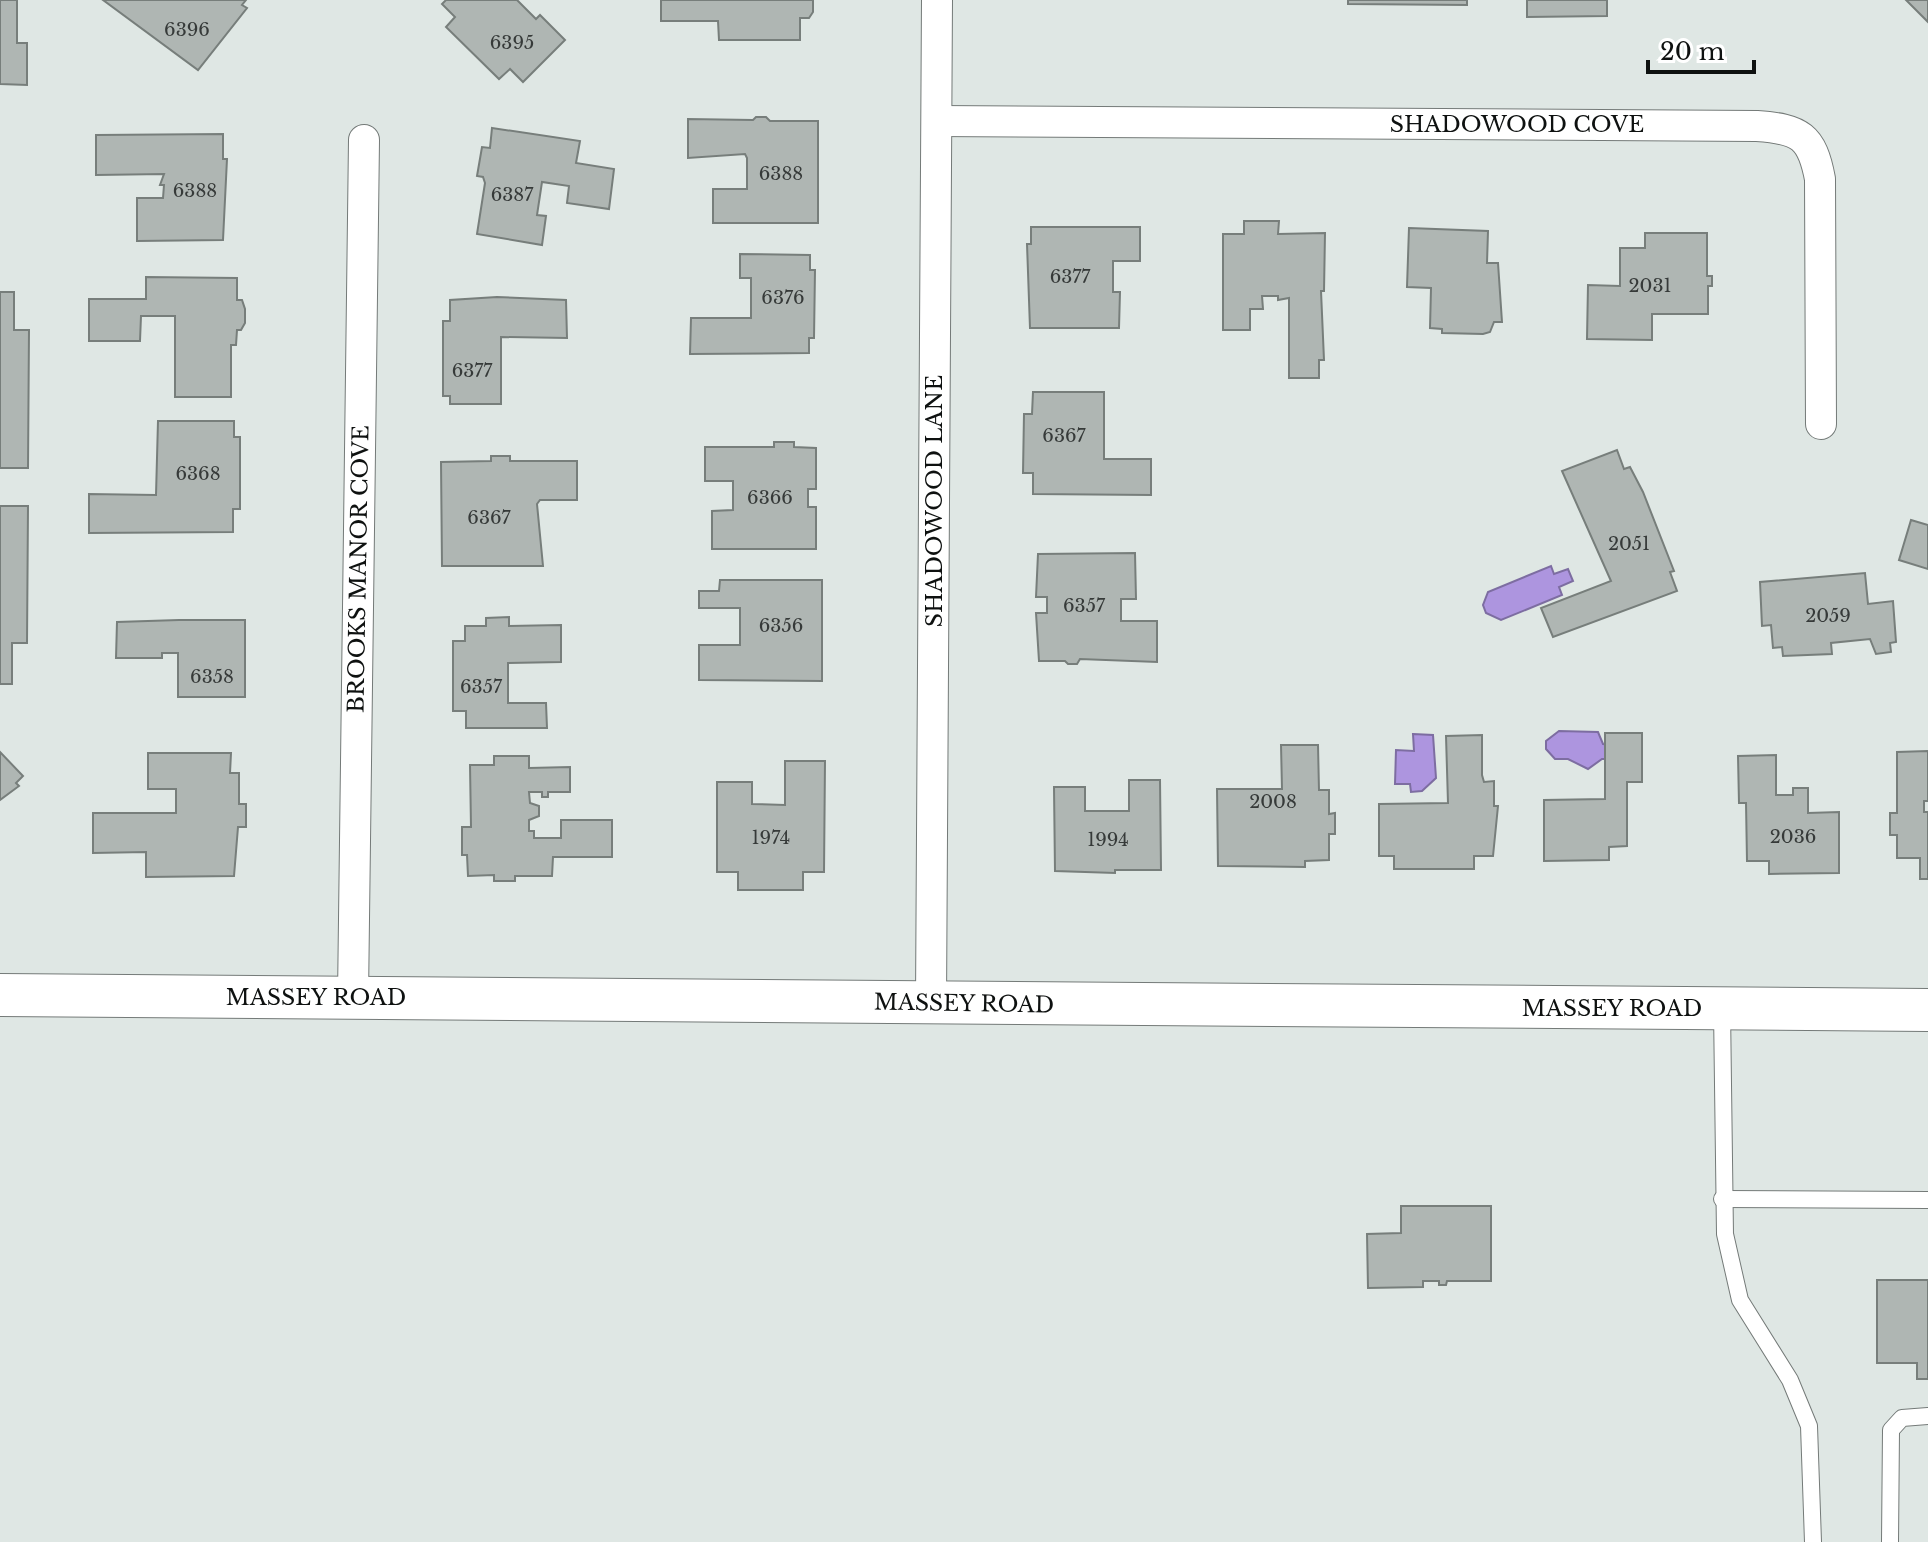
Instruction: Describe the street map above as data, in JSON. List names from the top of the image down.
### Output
{
  "streets": {
    "street": [
      "SHADOWOOD COVE",
      "SHADOWOOD LANE",
      "BROOKS MANOR COVE",
      "MASSEY ROAD"
    ]
  },
  "crossings": [
    ["SHADOWOOD COVE", "SHADOWOOD LANE"],
    ["SHADOWOOD LANE", "MASSEY ROAD"],
    ["BROOKS MANOR COVE", "MASSEY ROAD"]
  ],
  "house_numbers": [
    "6396",
    "6395",
    "6388",
    "6388",
    "6387",
    "6377",
    "2031",
    "6376",
    "6377",
    "6367",
    "6368",
    "6366",
    "6367",
    "2051",
    "6357",
    "2059",
    "6356",
    "6358",
    "6357",
    "2008",
    "2036",
    "1974",
    "1994"
  ],
  "scale_bar": "20 m"
}
